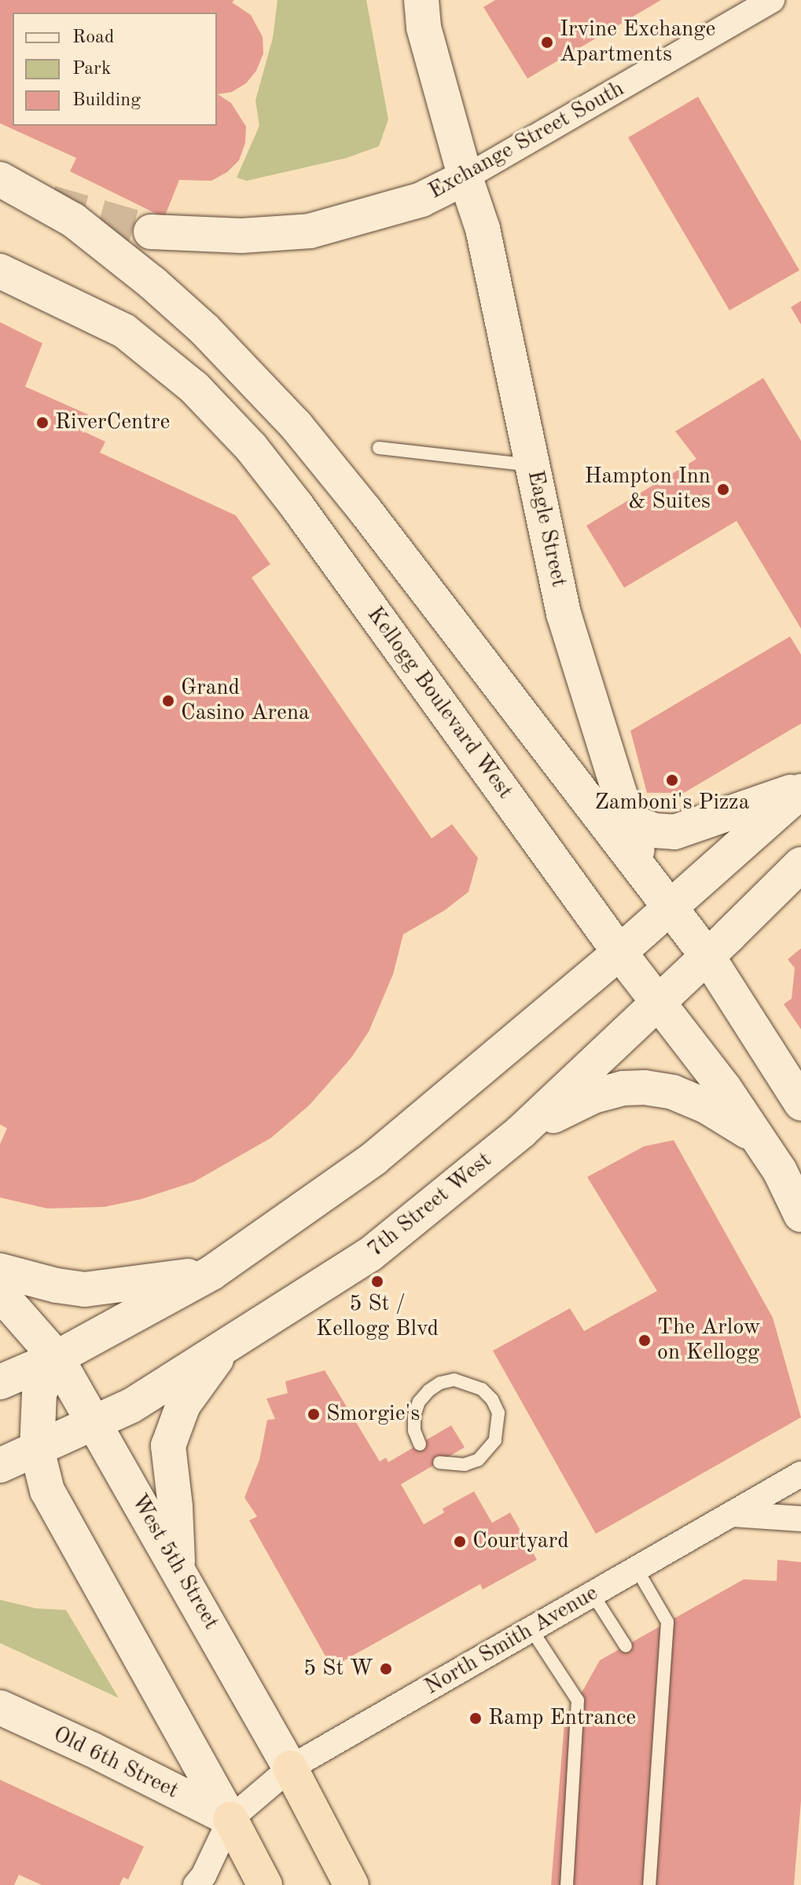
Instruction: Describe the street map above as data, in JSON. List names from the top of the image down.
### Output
{
  "streets": {
    "main road": [
      "Exchange Street South",
      "Eagle Street",
      "Kellogg Boulevard West",
      "7th Street West",
      "West 5th Street",
      "Old 6th Street"
    ],
    "street": ["North Smith Avenue"]
  },
  "crossings": [
    ["Exchange Street South", "Eagle Street"],
    ["Kellogg Boulevard West", "7th Street West"],
    ["7th Street West", "West 5th Street"],
    ["West 5th Street", "North Smith Avenue"],
    ["North Smith Avenue", "Old 6th Street"]
  ],
  "places": [
    "Irvine Exchange Apartments",
    "RiverCentre",
    "Hampton Inn & Suites",
    "Grand Casino Arena",
    "Zamboni's Pizza",
    "5 St / Kellogg Blvd",
    "The Arlow on Kellogg",
    "Smorgie's",
    "Courtyard",
    "5 St W",
    "Ramp Entrance"
  ],
  "legend": ["Road", "Park", "Building"]
}
